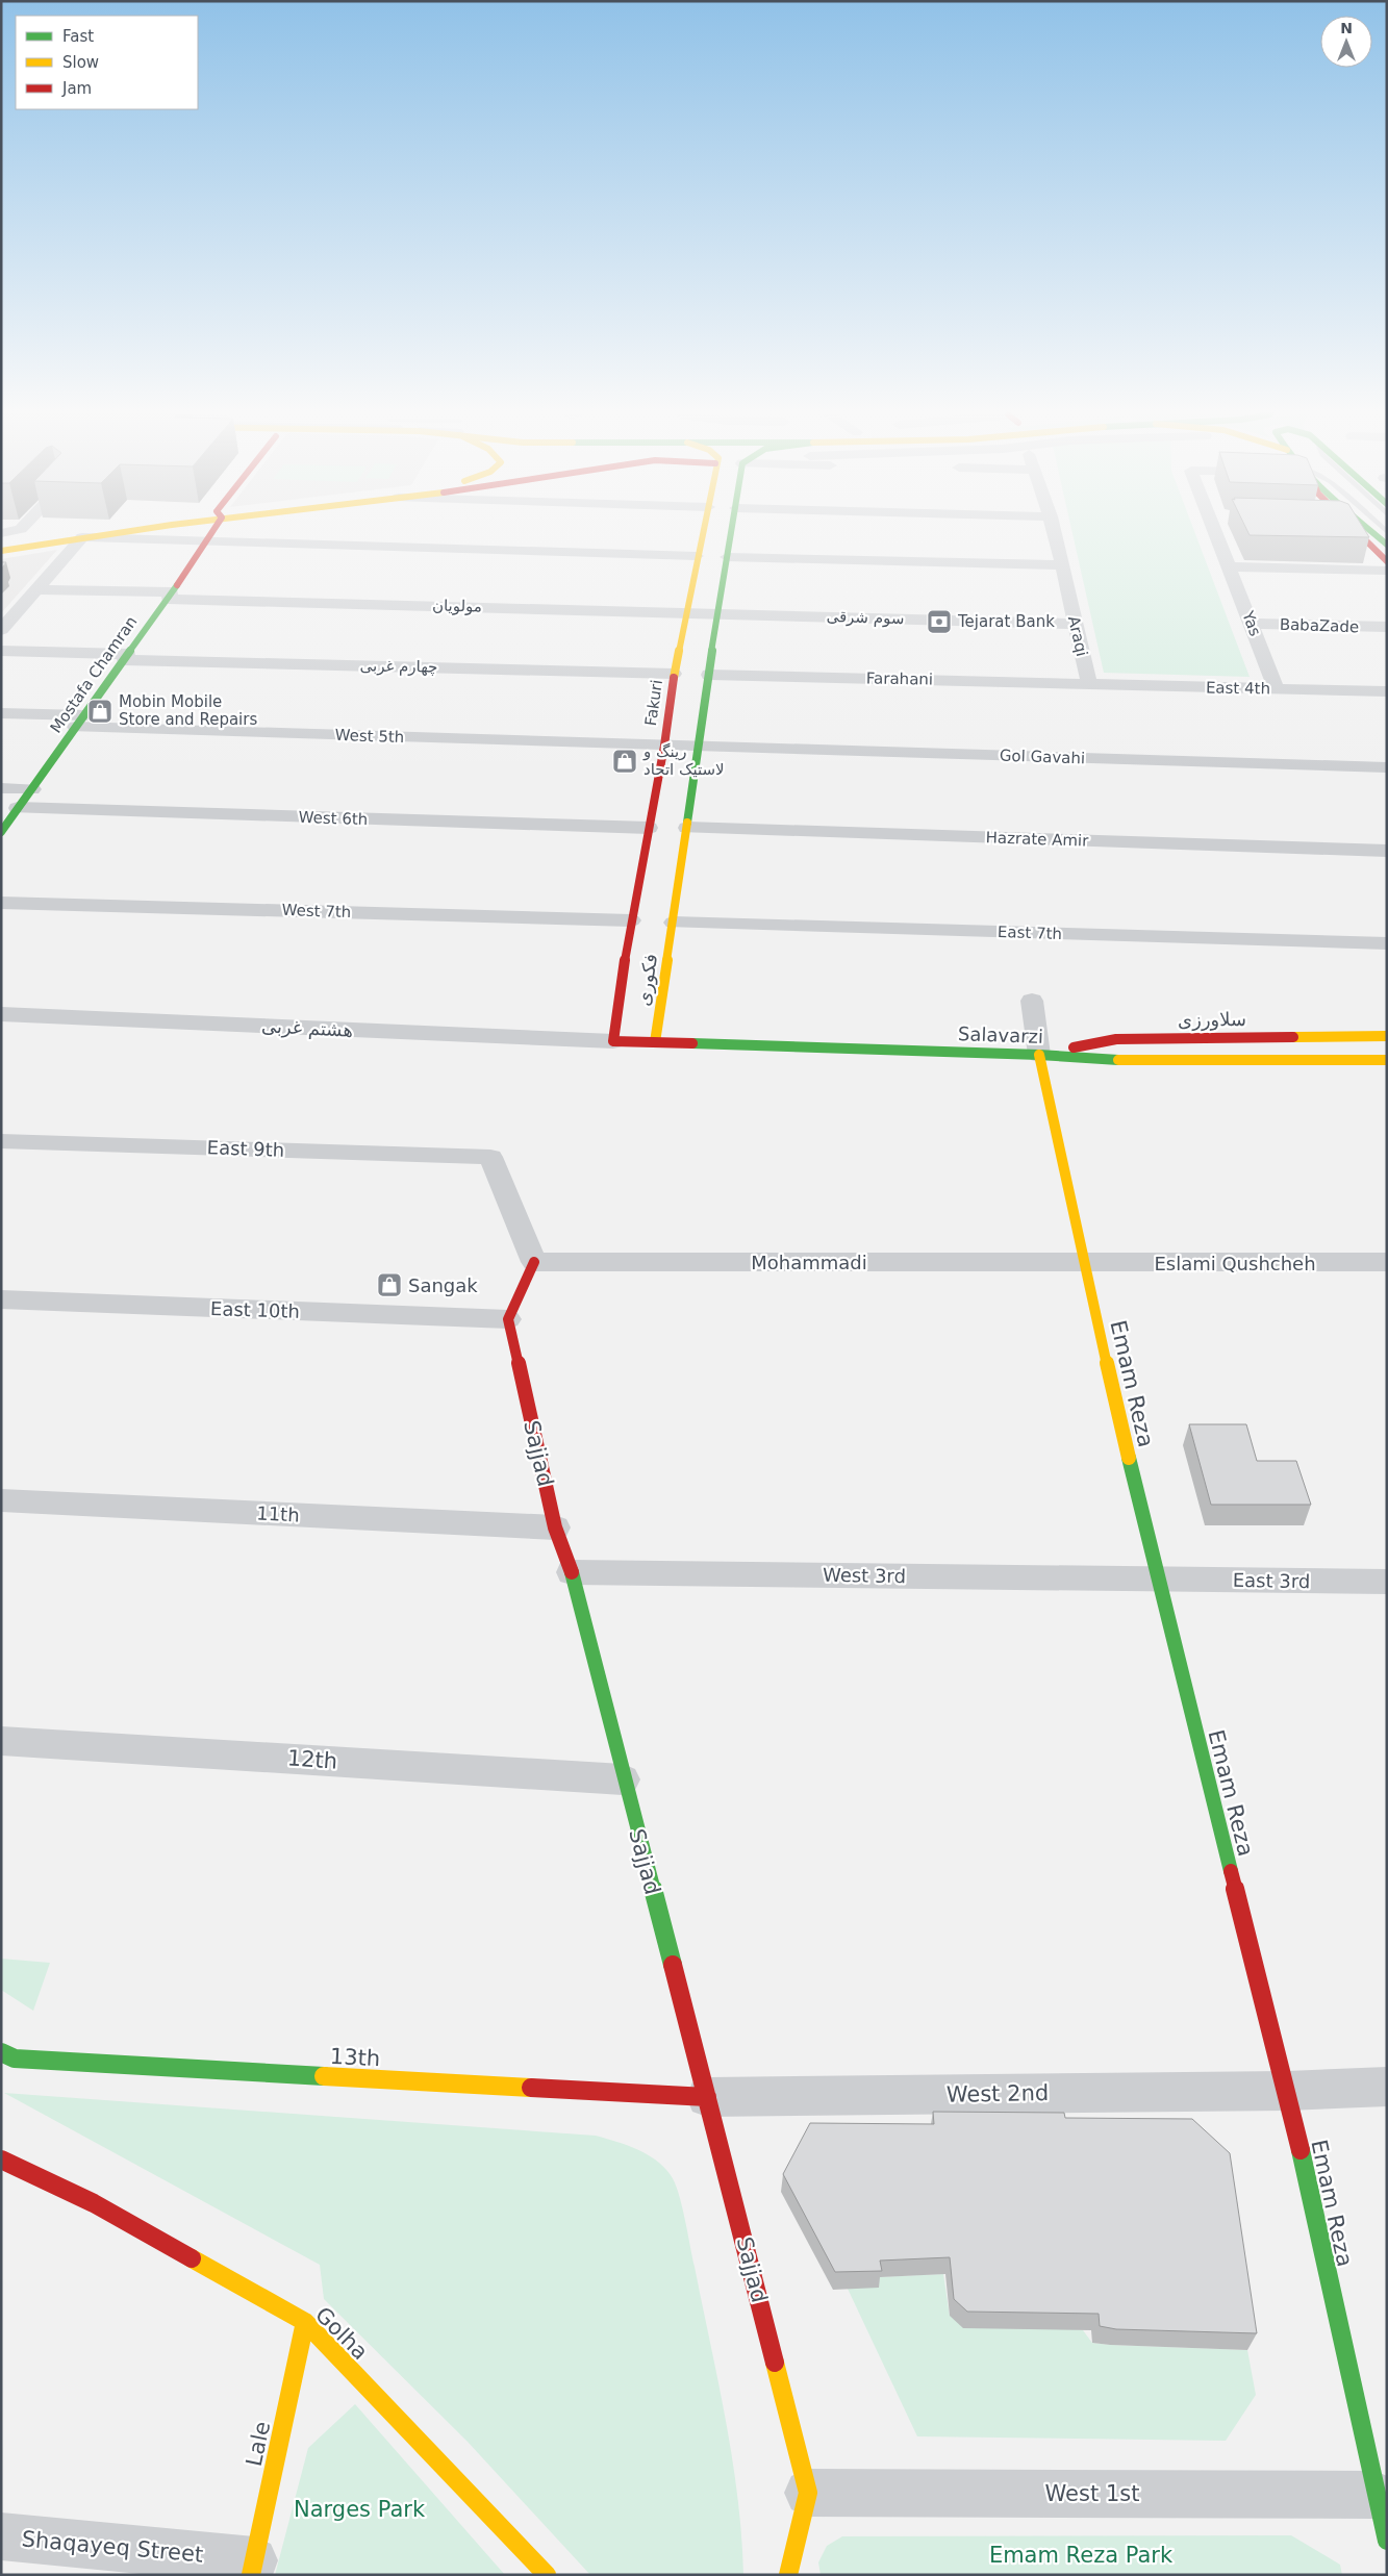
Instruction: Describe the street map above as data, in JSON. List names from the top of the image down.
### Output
{
  "streets": {
    "main road": [
      "Mostafa Chamran",
      "Fakuri",
      "فکوری",
      "سلاورزی",
      "Salavarzi",
      "Emam Reza",
      "Sajjad",
      "13th",
      "Golha",
      "Lale"
    ],
    "street": [
      "مولویان",
      "سوم شرقی",
      "Yas",
      "BabaZade",
      "Araqi",
      "چهارم غربی",
      "Farahani",
      "East 4th",
      "West 5th",
      "Gol Gavahi",
      "West 6th",
      "Hazrate Amir",
      "West 7th",
      "East 7th",
      "هشتم غربی",
      "East 9th",
      "Mohammadi",
      "Eslami Qushcheh",
      "East 10th",
      "11th",
      "West 3rd",
      "East 3rd",
      "12th",
      "West 2nd",
      "West 1st",
      "Shaqayeq Street"
    ]
  },
  "crossings": [
    ["مولویان", "سوم شرقی"],
    ["مولویان", "Mostafa Chamran"],
    ["مولویان", "Fakuri"],
    ["سوم شرقی", "Araqi"],
    ["Yas", "BabaZade"],
    ["Yas", "East 4th"],
    ["Araqi", "Farahani"],
    ["Araqi", "East 4th"],
    ["چهارم غربی", "Mostafa Chamran"],
    ["چهارم غربی", "Fakuri"],
    ["Mostafa Chamran", "West 5th"],
    ["Mostafa Chamran", "West 6th"],
    ["Farahani", "East 4th"],
    ["Fakuri", "West 5th"],
    ["Fakuri", "West 6th"],
    ["Fakuri", "West 7th"],
    ["Fakuri", "هشتم غربی"],
    ["Fakuri", "Salavarzi"],
    ["West 5th", "Gol Gavahi"],
    ["East 7th", "فکوری"],
    ["فکوری", "Salavarzi"],
    ["سلاورزی", "Salavarzi"],
    ["سلاورزی", "Emam Reza"],
    ["هشتم غربی", "Salavarzi"],
    ["Salavarzi", "Emam Reza"],
    ["East 9th", "Mohammadi"],
    ["Mohammadi", "Eslami Qushcheh"],
    ["Mohammadi", "Emam Reza"],
    ["Eslami Qushcheh", "Emam Reza"],
    ["East 10th", "Sajjad"],
    ["Emam Reza", "West 3rd"],
    ["Emam Reza", "East 3rd"],
    ["Emam Reza", "West 2nd"],
    ["Emam Reza", "West 1st"],
    ["Sajjad", "11th"],
    ["Sajjad", "West 3rd"],
    ["Sajjad", "12th"],
    ["Sajjad", "13th"],
    ["Sajjad", "West 2nd"],
    ["Sajjad", "West 1st"],
    ["West 3rd", "East 3rd"],
    ["13th", "West 2nd"],
    ["Golha", "Lale"],
    ["Lale", "Shaqayeq Street"]
  ],
  "parks": ["Narges Park", "Emam Reza Park"],
  "places": {
    "bank": ["Tejarat Bank"],
    "shop": ["Mobin Mobile Store and Repairs", "رینگ و لاستیک اتحاد", "Sangak"]
  },
  "legend": ["Fast", "Slow", "Jam"],
  "north": "top"
}
